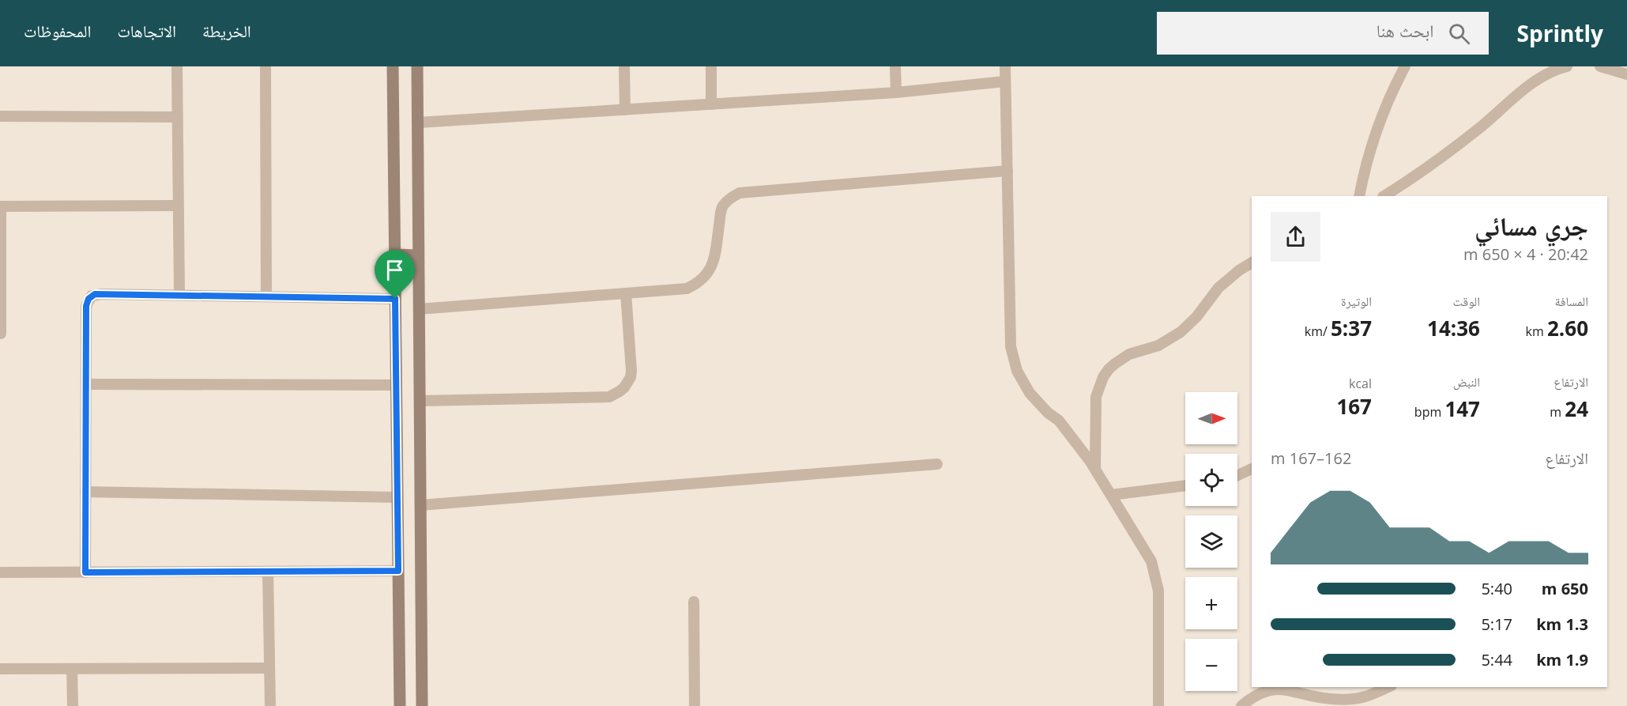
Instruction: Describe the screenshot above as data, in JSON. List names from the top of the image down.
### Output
{
  "north": "right",
  "page": {
    "header": "Sprintly",
    "search": "ابحث هنا",
    "nav": ["الخريطة", "الاتجاهات", "المحفوظات"],
    "heading": ["جري مسائي", "20:42 · 4 × 650 m"],
    "stats": [
      ["المسافة", "2.60 km"],
      ["الوقت", "14:36"],
      ["الوتيرة", "5:37 /km"],
      ["الارتفاع", "24 m"],
      ["النبض", "147 bpm"],
      ["kcal", "167"]
    ],
    "map_buttons": ["+", "−"],
    "chart": ["الارتفاع", "162–167 m"],
    "list": [
      {
        "name": "650 m",
        "note": "5:40"
      },
      {
        "name": "1.3 km",
        "note": "5:17"
      },
      {
        "name": "1.9 km",
        "note": "5:44"
      }
    ]
  }
}
